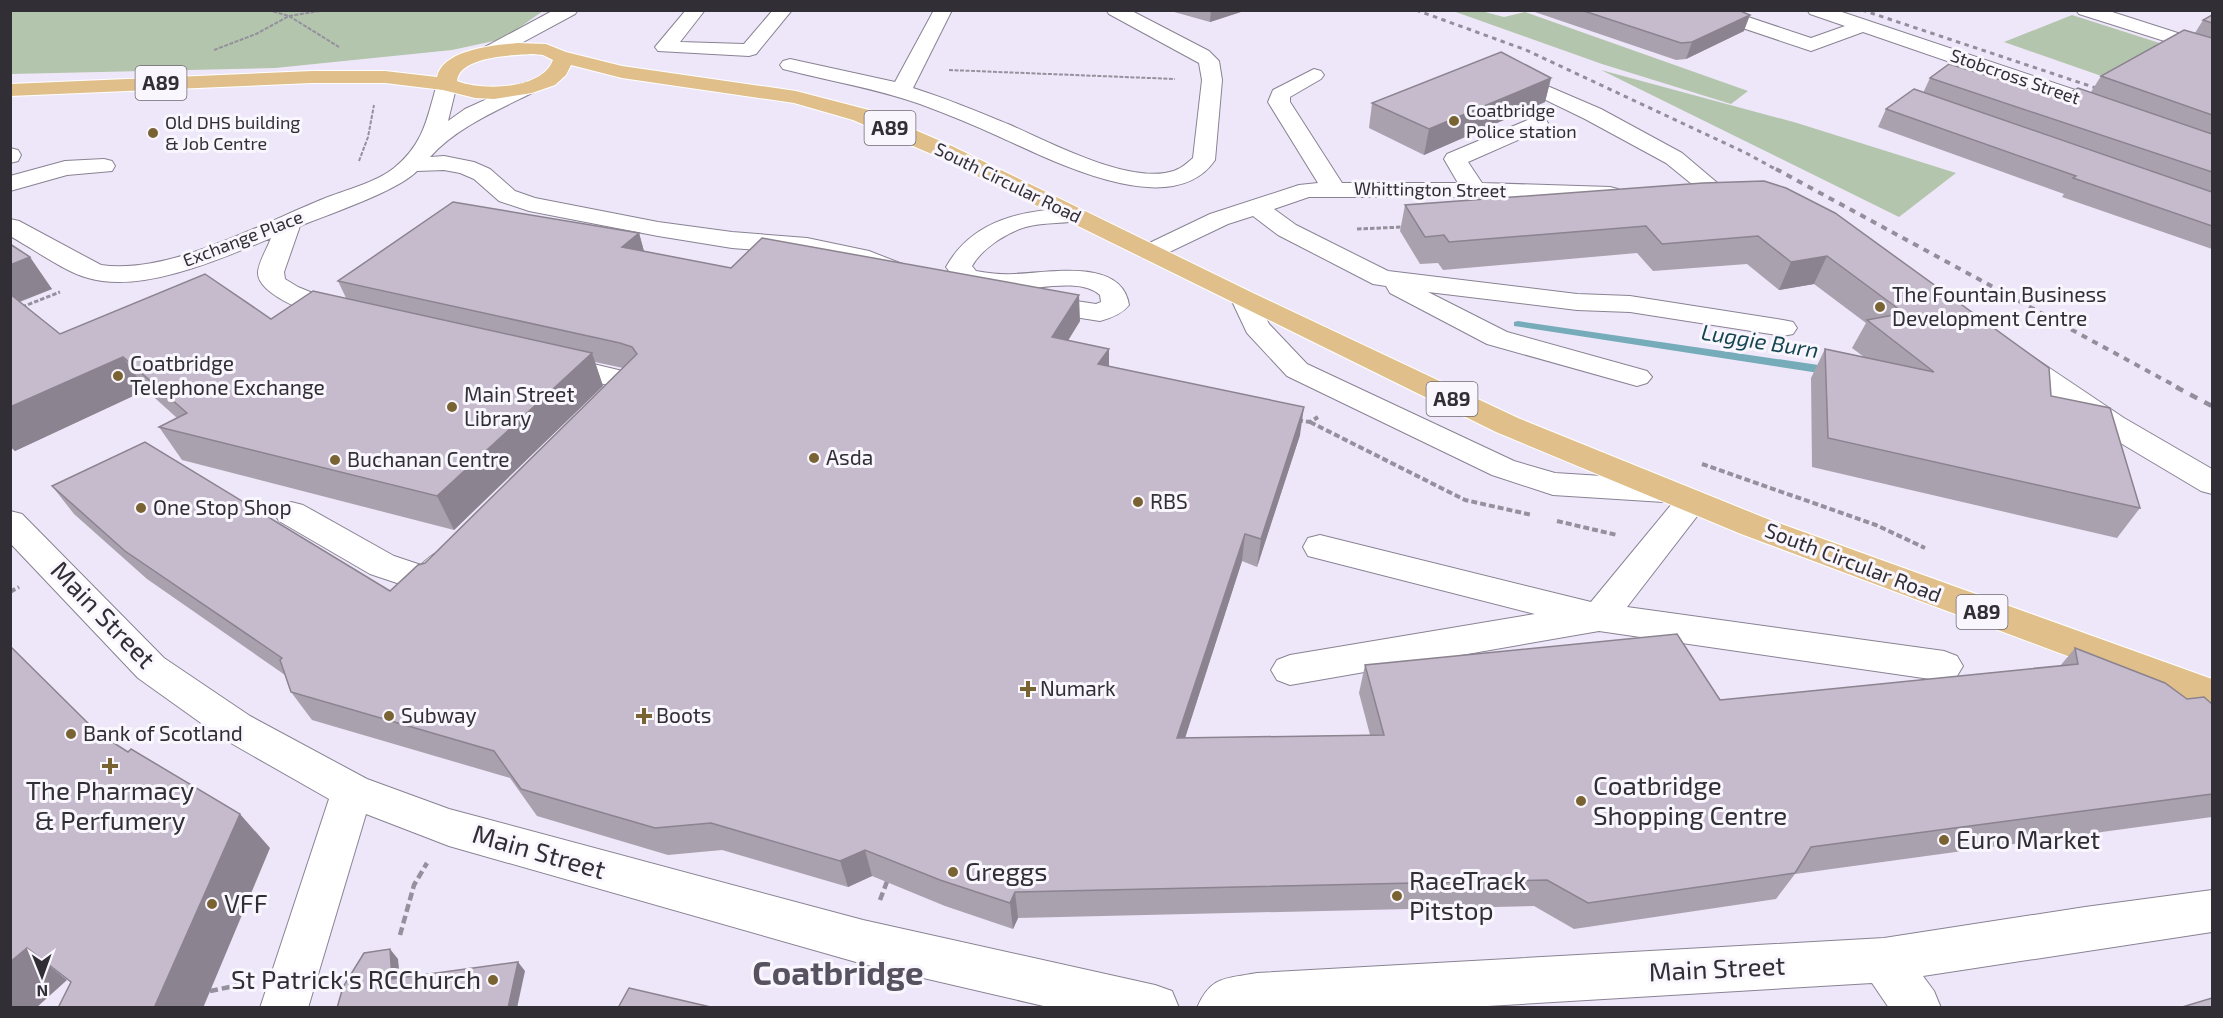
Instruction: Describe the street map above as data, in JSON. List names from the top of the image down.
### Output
{
  "streets": {
    "main road": ["A89", "South Circular Road"],
    "street": [
      "Stobcross Street",
      "Whittington Street",
      "Exchange Place",
      "Main Street"
    ]
  },
  "crossings": [
    ["A89", "South Circular Road"],
    ["A89", "Exchange Place"],
    ["South Circular Road", "Whittington Street"],
    ["South Circular Road", "Exchange Place"]
  ],
  "districts": ["Coatbridge"],
  "water": ["Luggie Burn"],
  "places": {
    "other": [
      "Coatbridge Police station",
      "Old DHS building & Job Centre",
      "The Fountain Business Development Centre",
      "Coatbridge Telephone Exchange",
      "Main Street Library",
      "Asda",
      "Buchanan Centre",
      "RBS",
      "One Stop Shop",
      "Subway",
      "Bank of Scotland",
      "Coatbridge Shopping Centre",
      "Euro Market",
      "Greggs",
      "RaceTrack Pitstop",
      "VFF",
      "St Patrick's RCChurch"
    ],
    "health": ["Numark", "Boots", "The Pharmacy & Perfumery"]
  },
  "north": "bottom"
}
